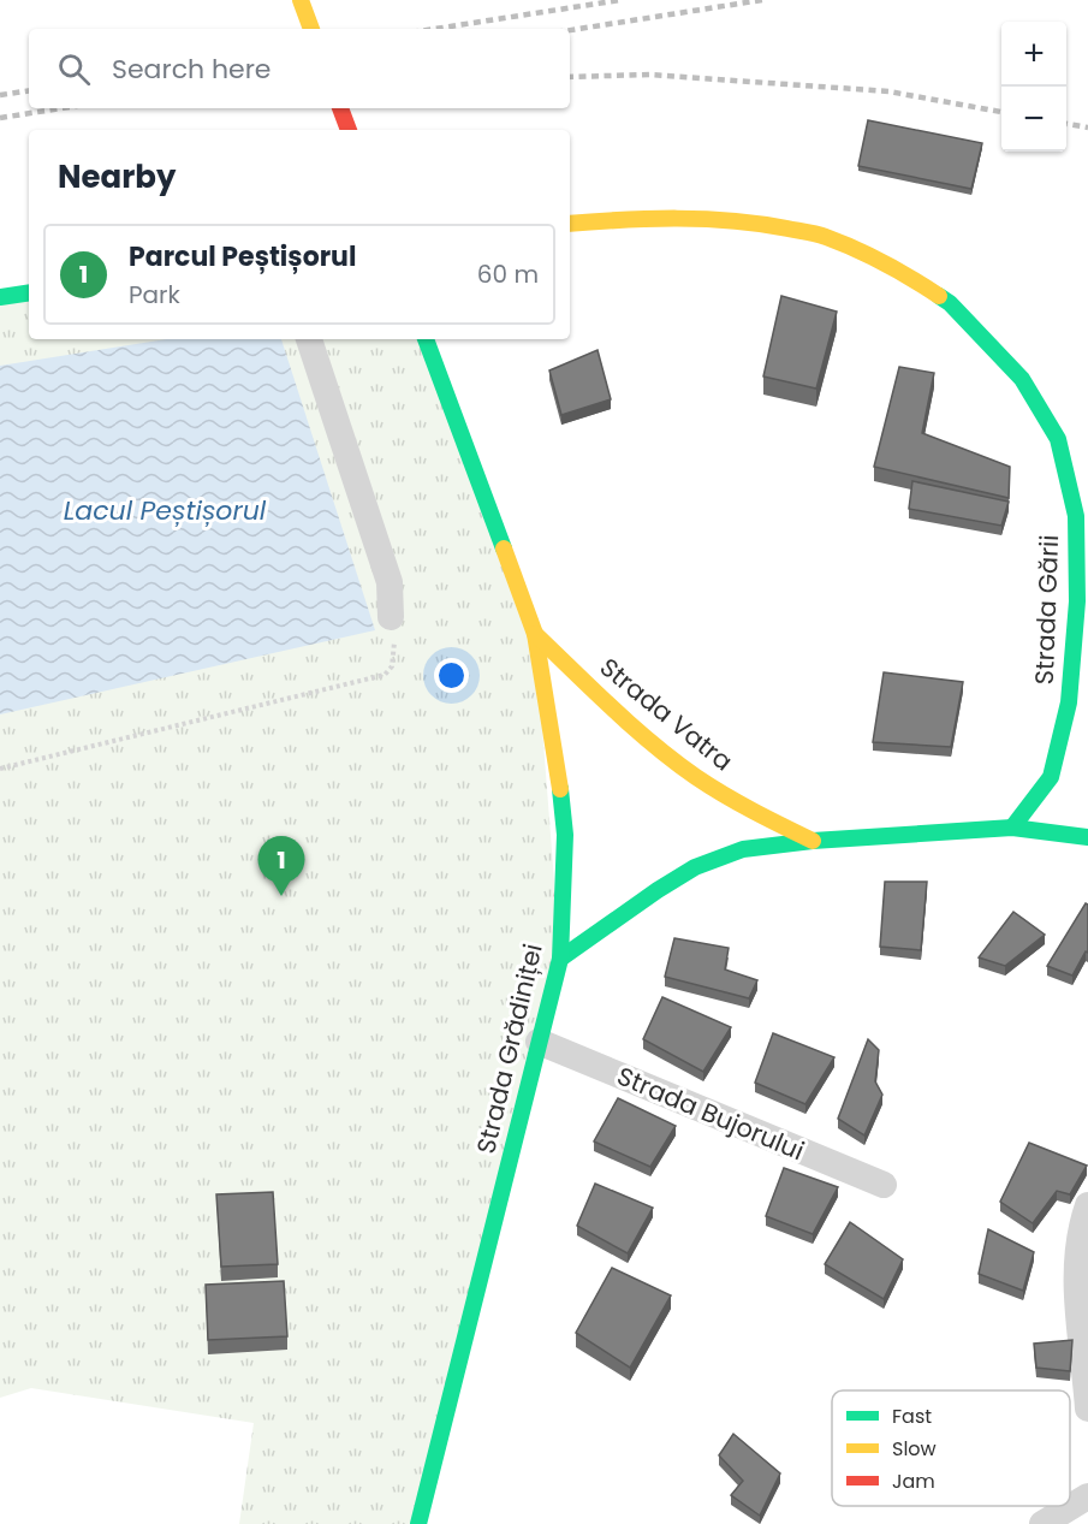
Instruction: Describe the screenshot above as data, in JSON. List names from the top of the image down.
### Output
{
  "streets": {
    "street": [
      "Strada Gării",
      "Strada Vatra",
      "Strada Grădiniței",
      "Strada Bujorului"
    ]
  },
  "crossings": [
    ["Strada Gării", "Strada Vatra"],
    ["Strada Vatra", "Strada Grădiniței"],
    ["Strada Grădiniței", "Strada Bujorului"]
  ],
  "water": ["Lacul Peștișorul"],
  "legend": ["Fast", "Slow", "Jam"],
  "page": {
    "map_buttons": ["+", "−"],
    "search": "Search here",
    "heading": "Nearby",
    "list": [
      {
        "mark": "1",
        "name": "Parcul Peștișorul",
        "note": "Park",
        "value": "60 m"
      }
    ],
    "pins": "1"
  }
}
